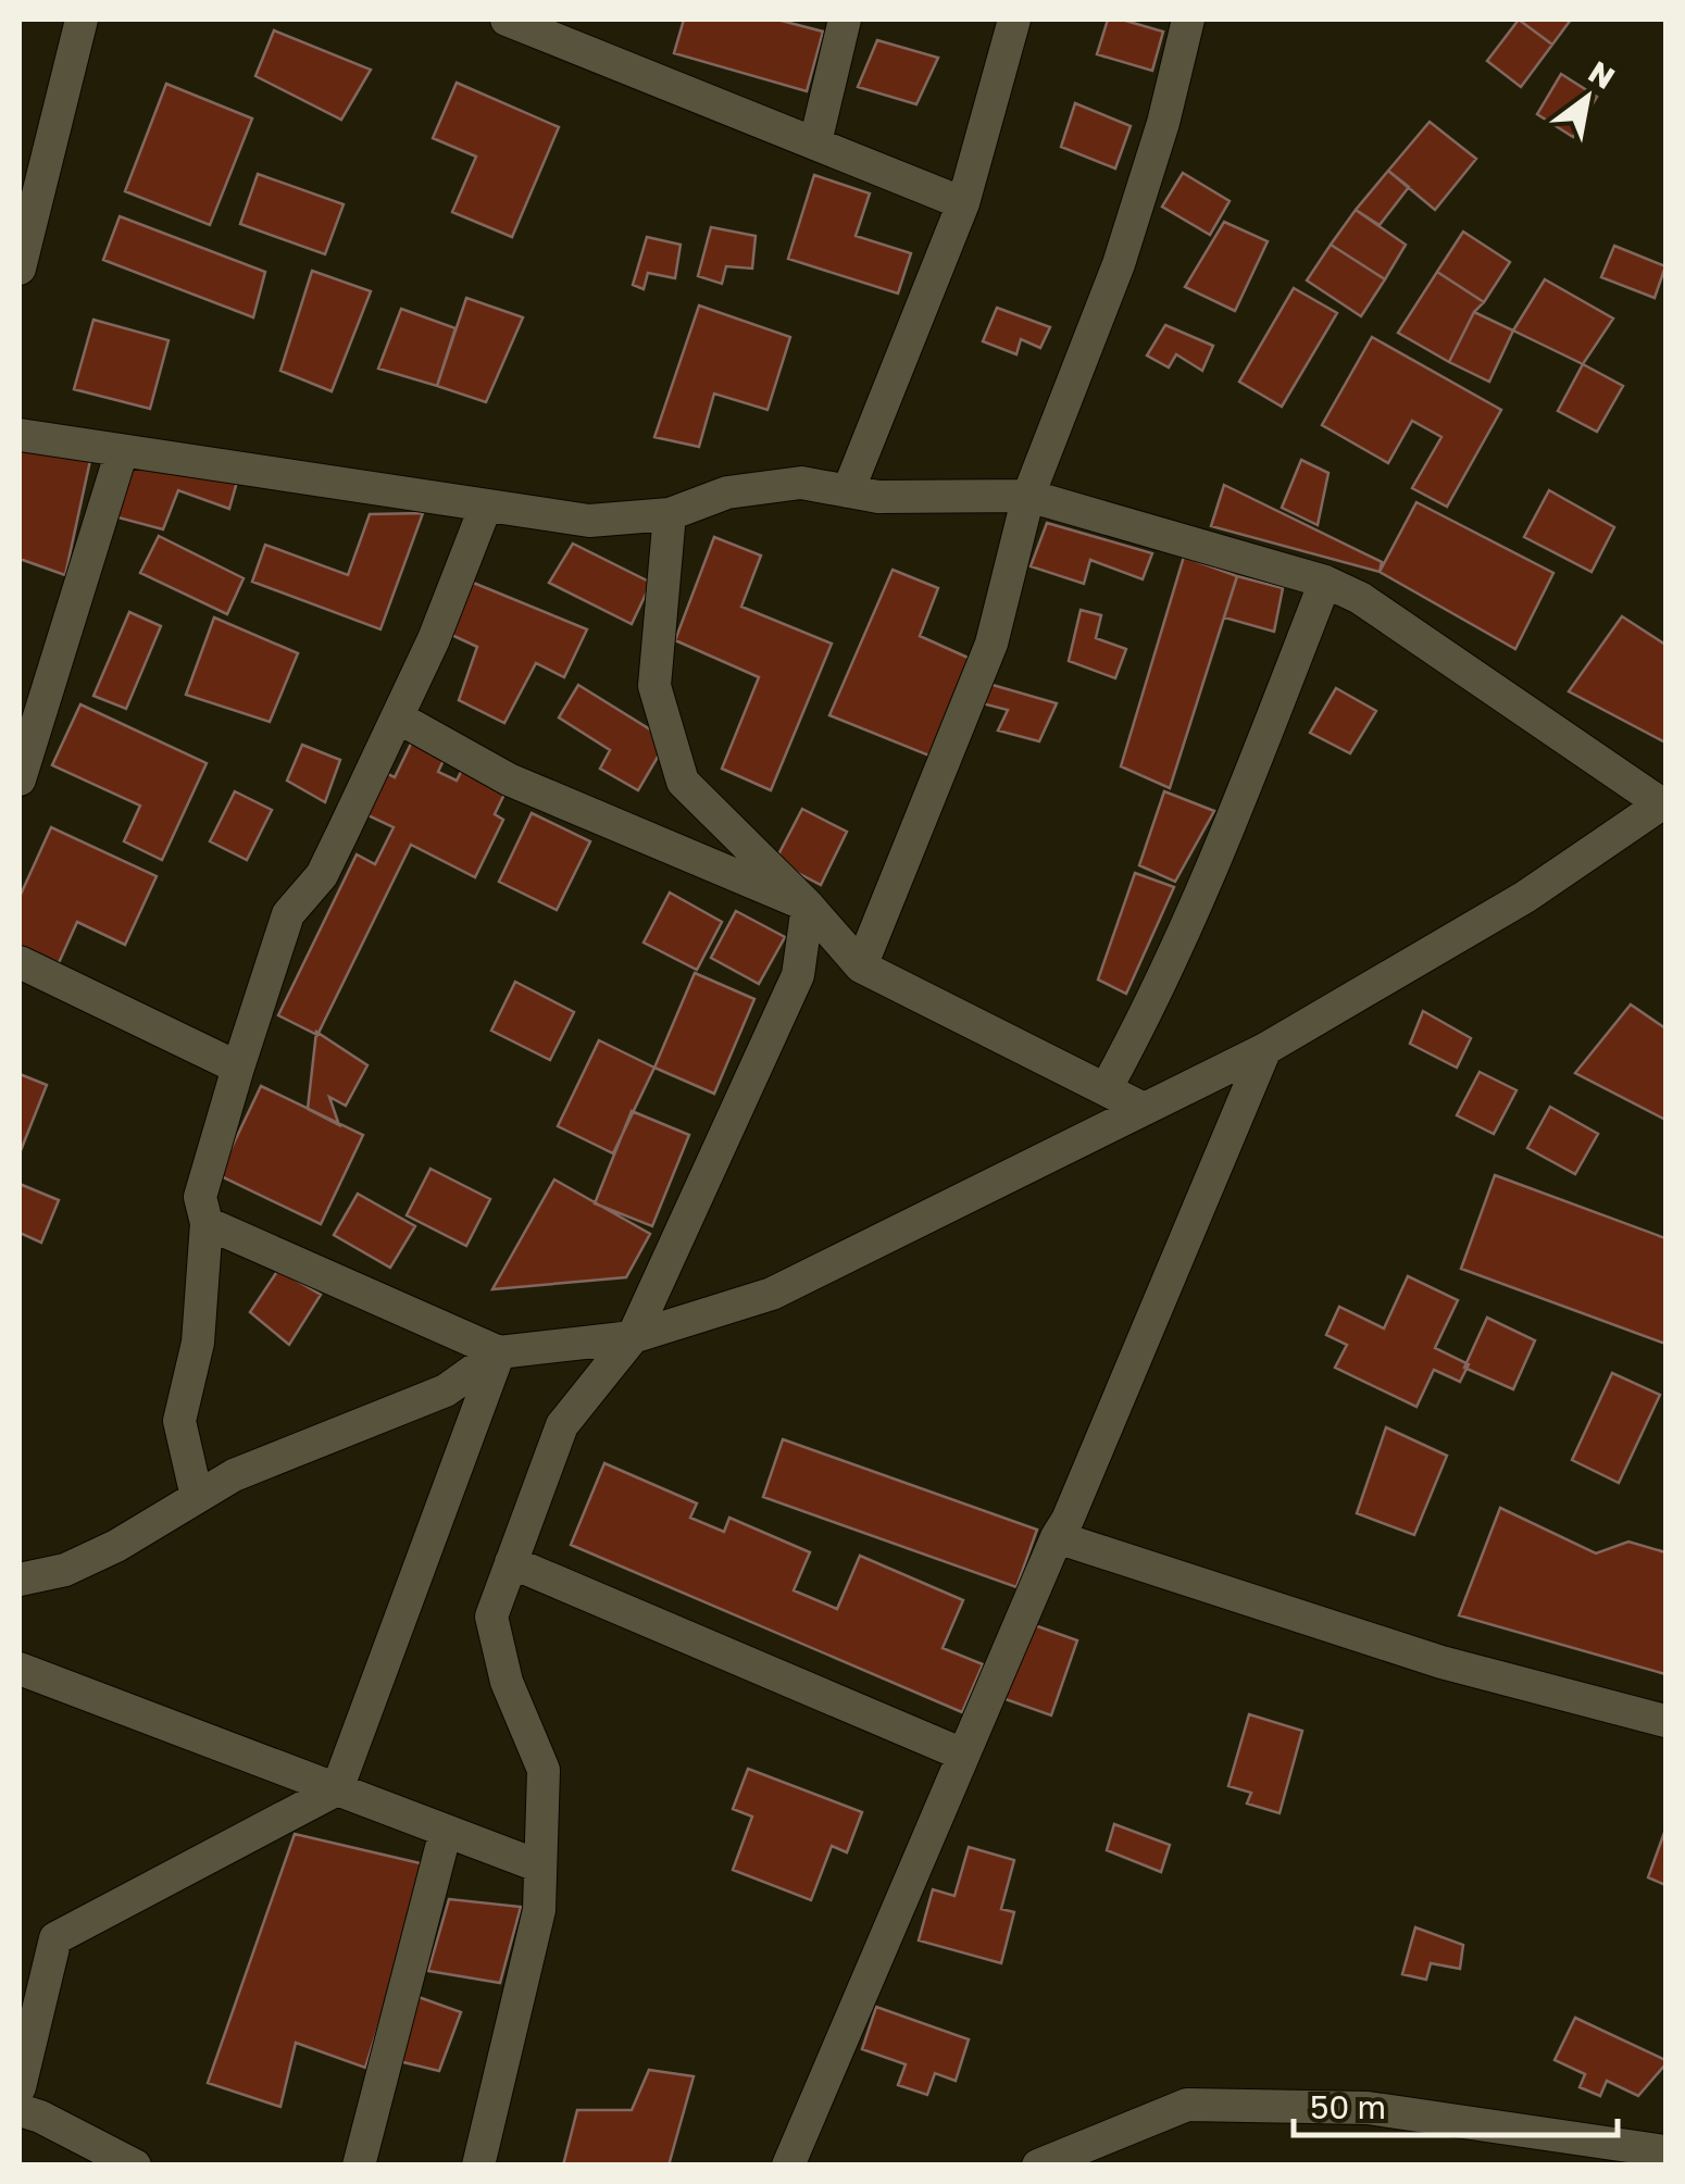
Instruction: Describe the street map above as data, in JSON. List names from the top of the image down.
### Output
{
  "scale_bar": "50 m",
  "north": "top right"
}
